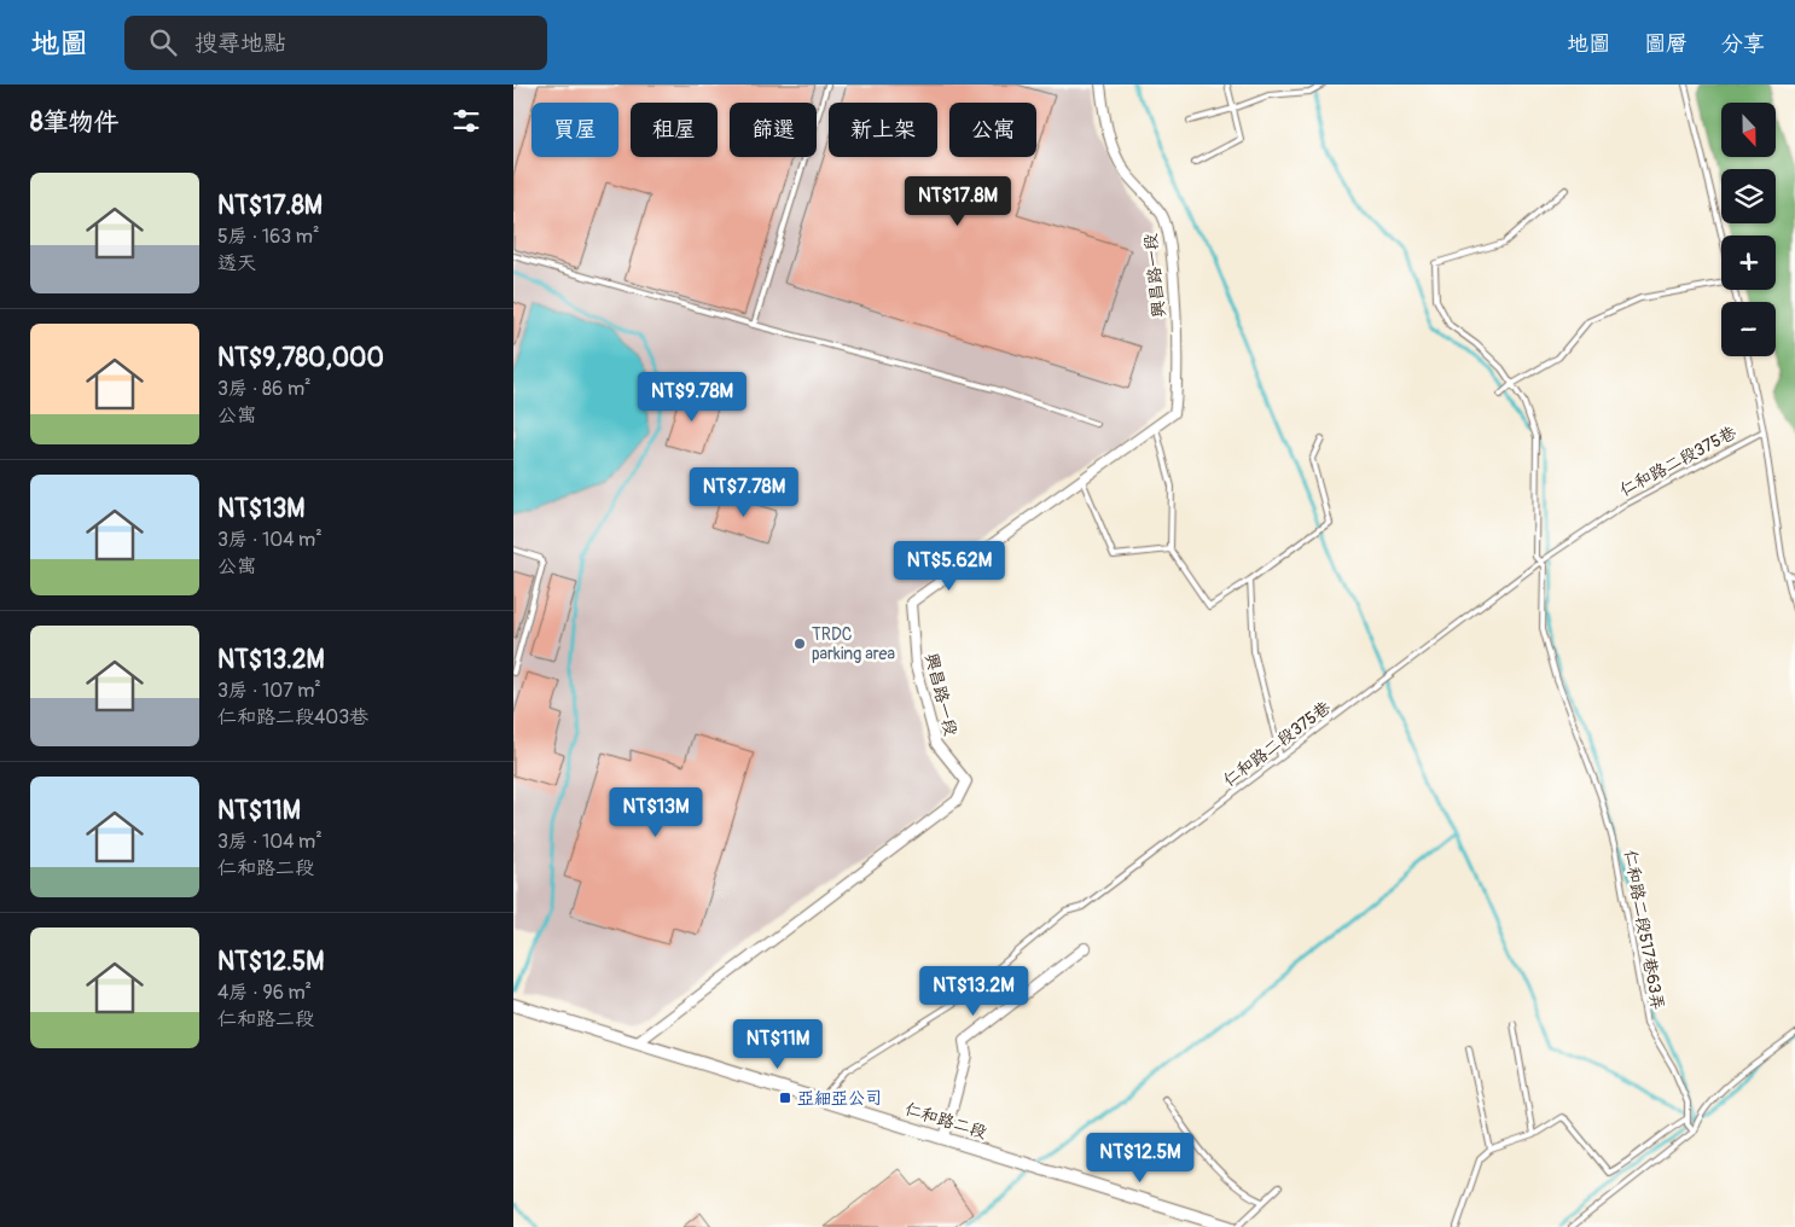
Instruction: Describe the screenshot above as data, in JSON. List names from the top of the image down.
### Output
{
  "streets": {
    "main road": ["仁和路二段"],
    "street": ["興昌路一段"],
    "lane": ["仁和路二段375巷", "仁和路二段517巷63弄"]
  },
  "crossings": [
    ["興昌路一段", "仁和路二段"],
    ["仁和路二段375巷", "仁和路二段517巷63弄"],
    ["仁和路二段375巷", "仁和路二段"]
  ],
  "places": {
    "other": ["TRDC parking area"],
    "transit": ["亞細亞公司"]
  },
  "north": "bottom",
  "page": {
    "header": "地圖",
    "search": "搜尋地點",
    "nav": ["地圖", "圖層", "分享"],
    "heading": "8筆物件",
    "map_buttons": ["+", "−"],
    "chip": [
      "買屋",
      "租屋",
      "篩選",
      "新上架",
      "公寓"
    ],
    "list": [
      {
        "name": "NT$17.8M",
        "note": "5房 · 163 m² · 透天"
      },
      {
        "name": "NT$9,780,000",
        "note": "3房 · 86 m² · 公寓"
      },
      {
        "name": "NT$13M",
        "note": "3房 · 104 m² · 公寓"
      },
      {
        "name": "NT$13.2M",
        "note": "3房 · 107 m² · 仁和路二段403巷"
      },
      {
        "name": "NT$11M",
        "note": "3房 · 104 m² · 仁和路二段"
      },
      {
        "name": "NT$12.5M",
        "note": "4房 · 96 m² · 仁和路二段"
      }
    ],
    "price": [
      "NT$17.8M",
      "NT$9.78M",
      "NT$7.78M",
      "NT$5.62M",
      "NT$13M",
      "NT$13.2M",
      "NT$11M",
      "NT$12.5M"
    ]
  }
}
